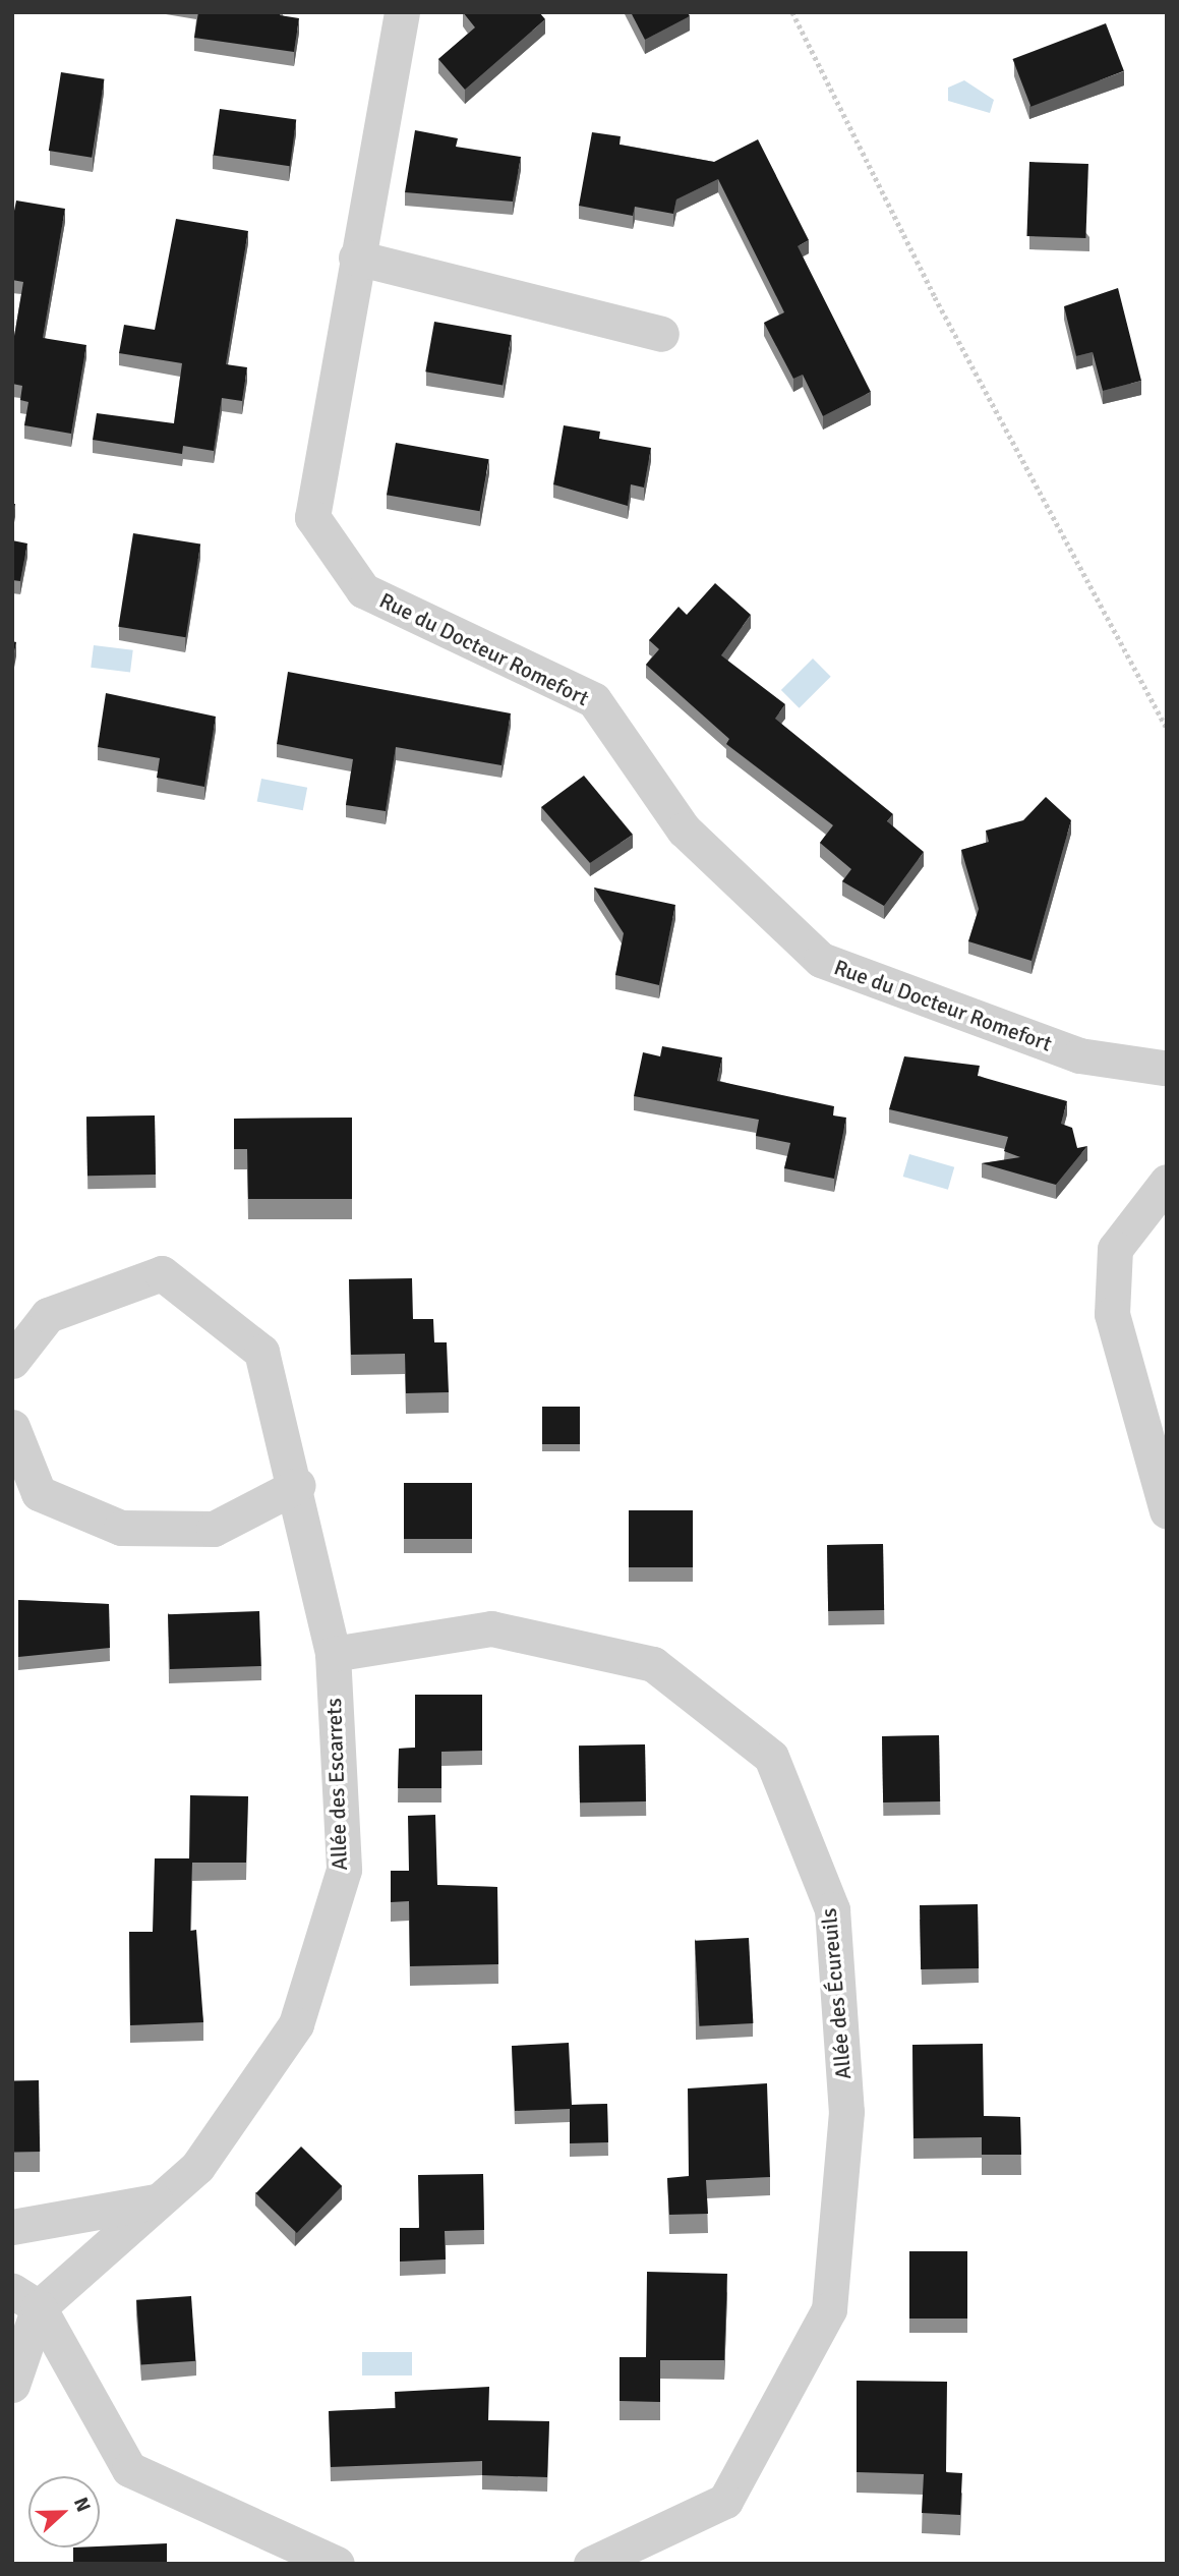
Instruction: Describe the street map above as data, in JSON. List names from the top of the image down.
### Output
{
  "streets": {
    "street": ["Rue du Docteur Romefort", "Allée des Escarrets", "Allée des Écureuils"]
  },
  "crossings": [
    ["Allée des Escarrets", "Allée des Écureuils"]
  ],
  "north": "right"
}
